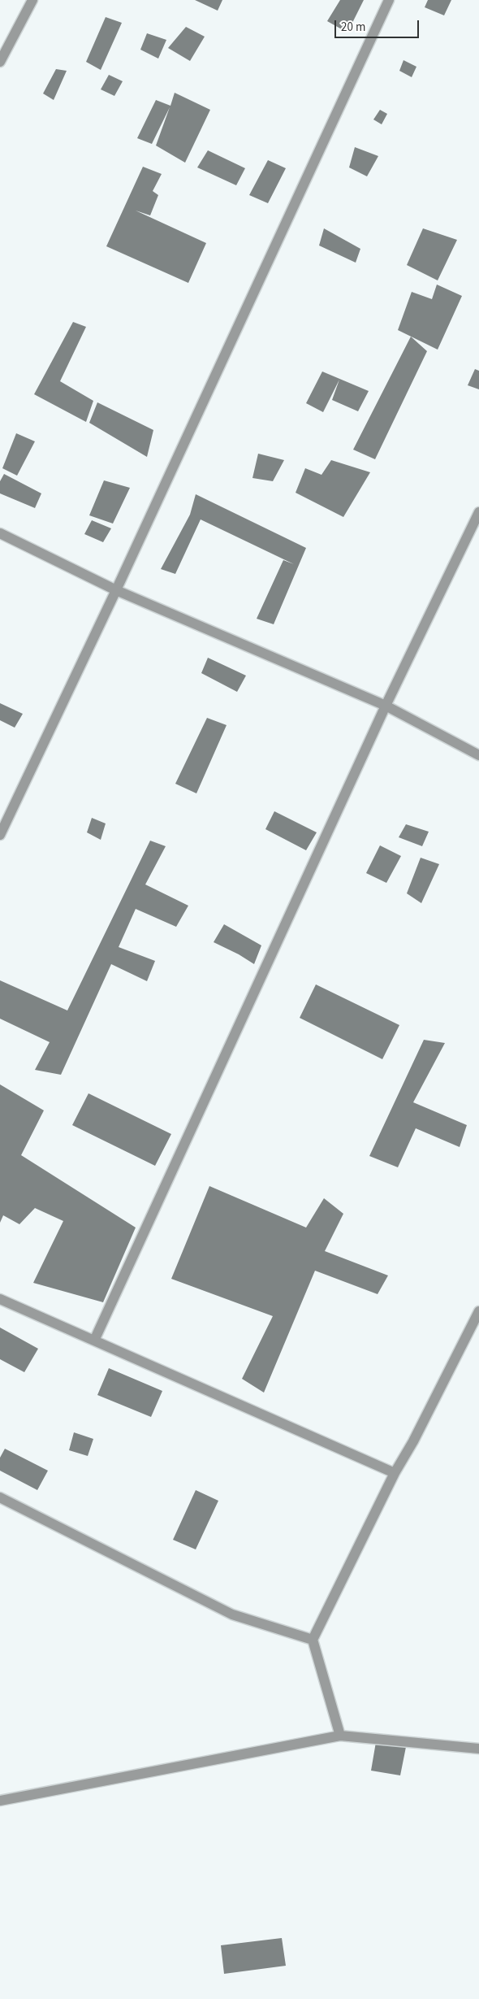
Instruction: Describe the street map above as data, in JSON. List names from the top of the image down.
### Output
{
  "scale_bar": "20 m"
}
